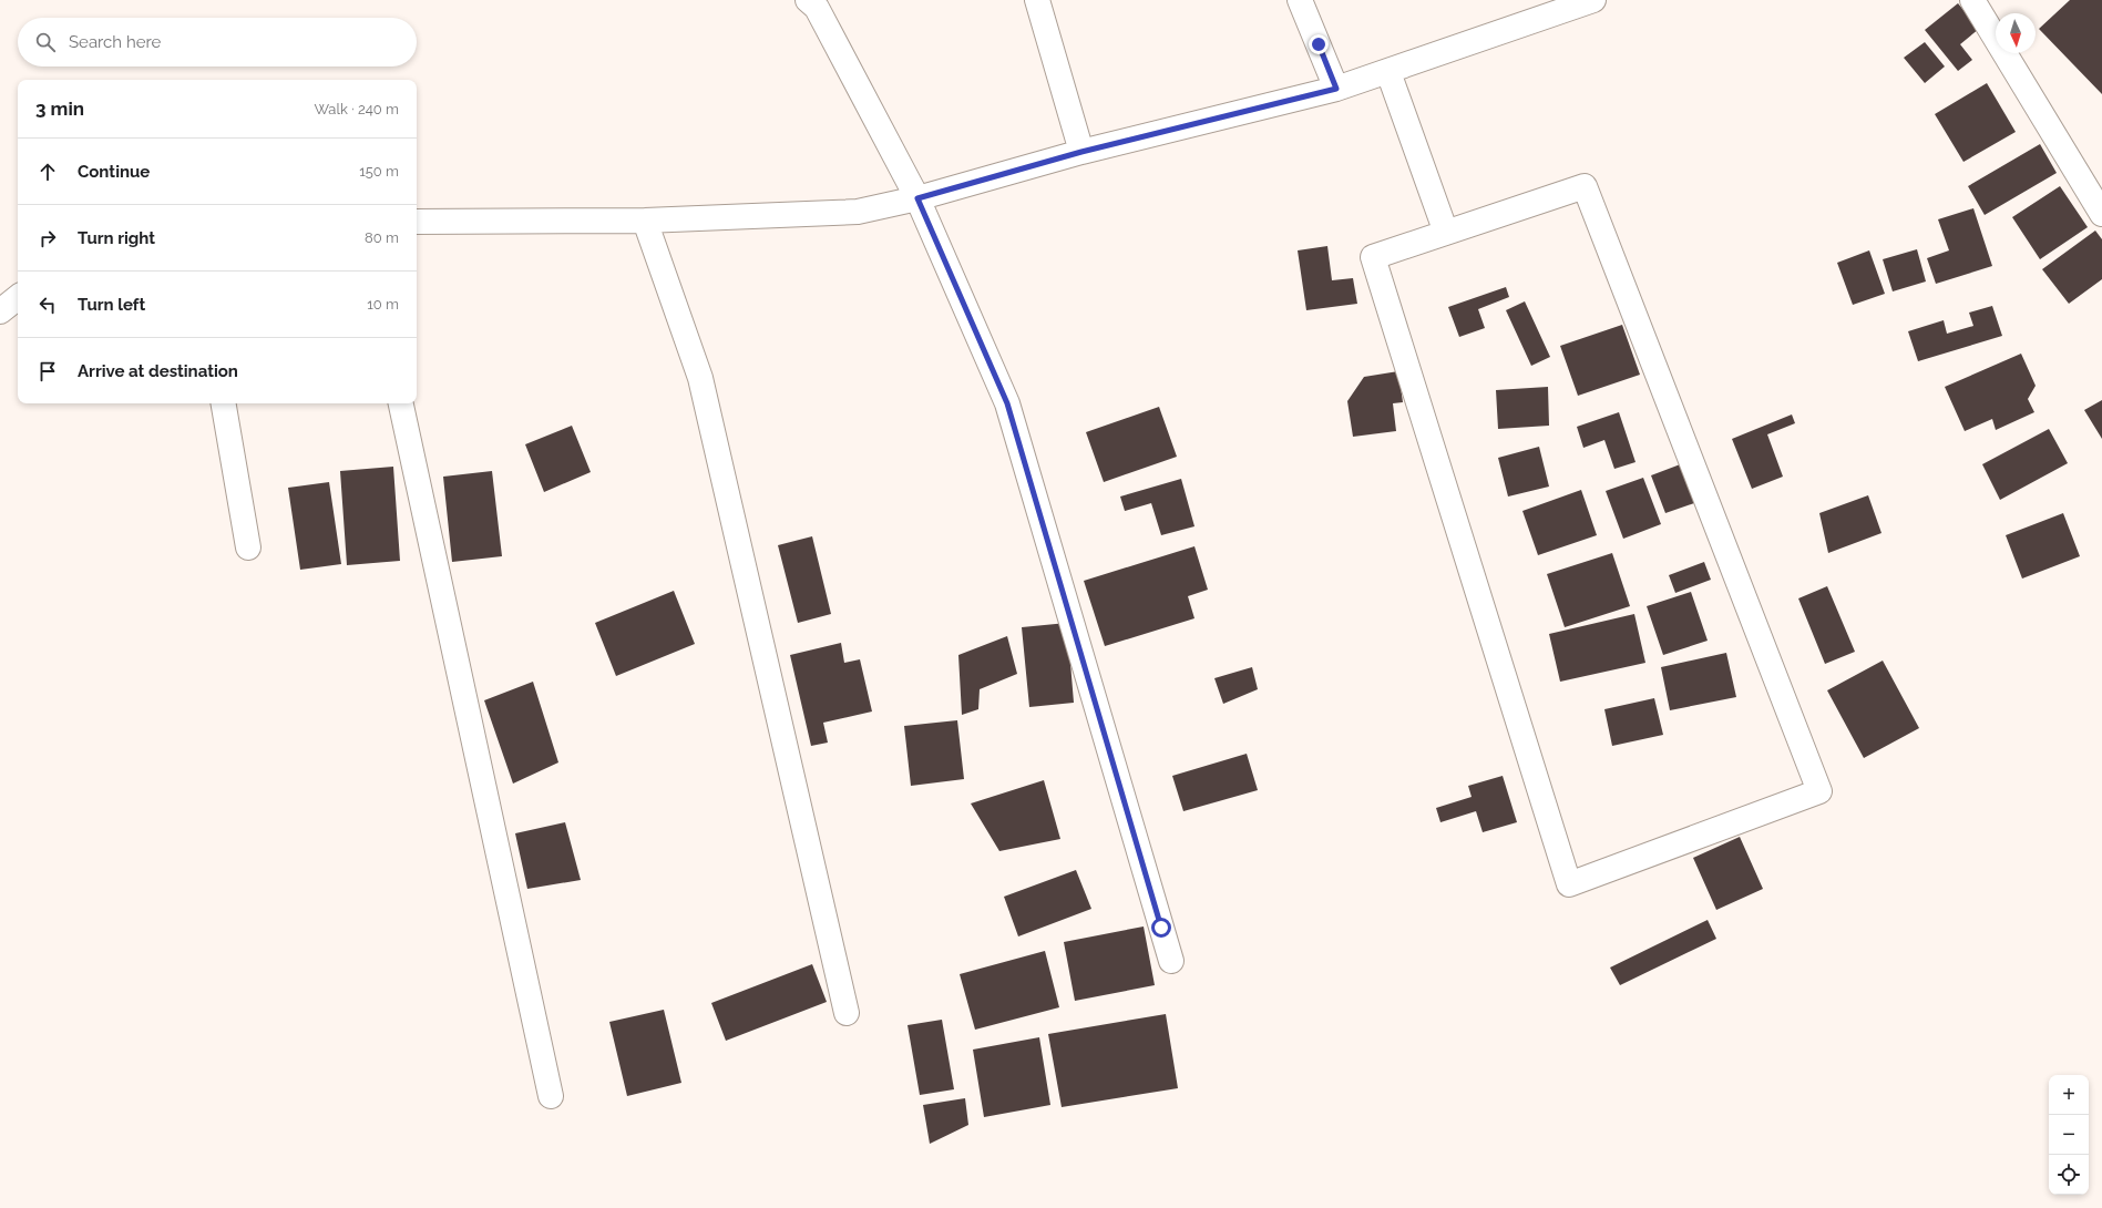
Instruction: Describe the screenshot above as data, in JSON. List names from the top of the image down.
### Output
{
  "north": "bottom",
  "page": {
    "search": "Search here",
    "heading": ["3 min", "Walk · 240 m"],
    "list": [
      ["Continue", "150 m"],
      ["Turn right", "80 m"],
      ["Turn left", "10 m"],
      "Arrive at destination"
    ],
    "map_buttons": ["+", "−"]
  }
}
